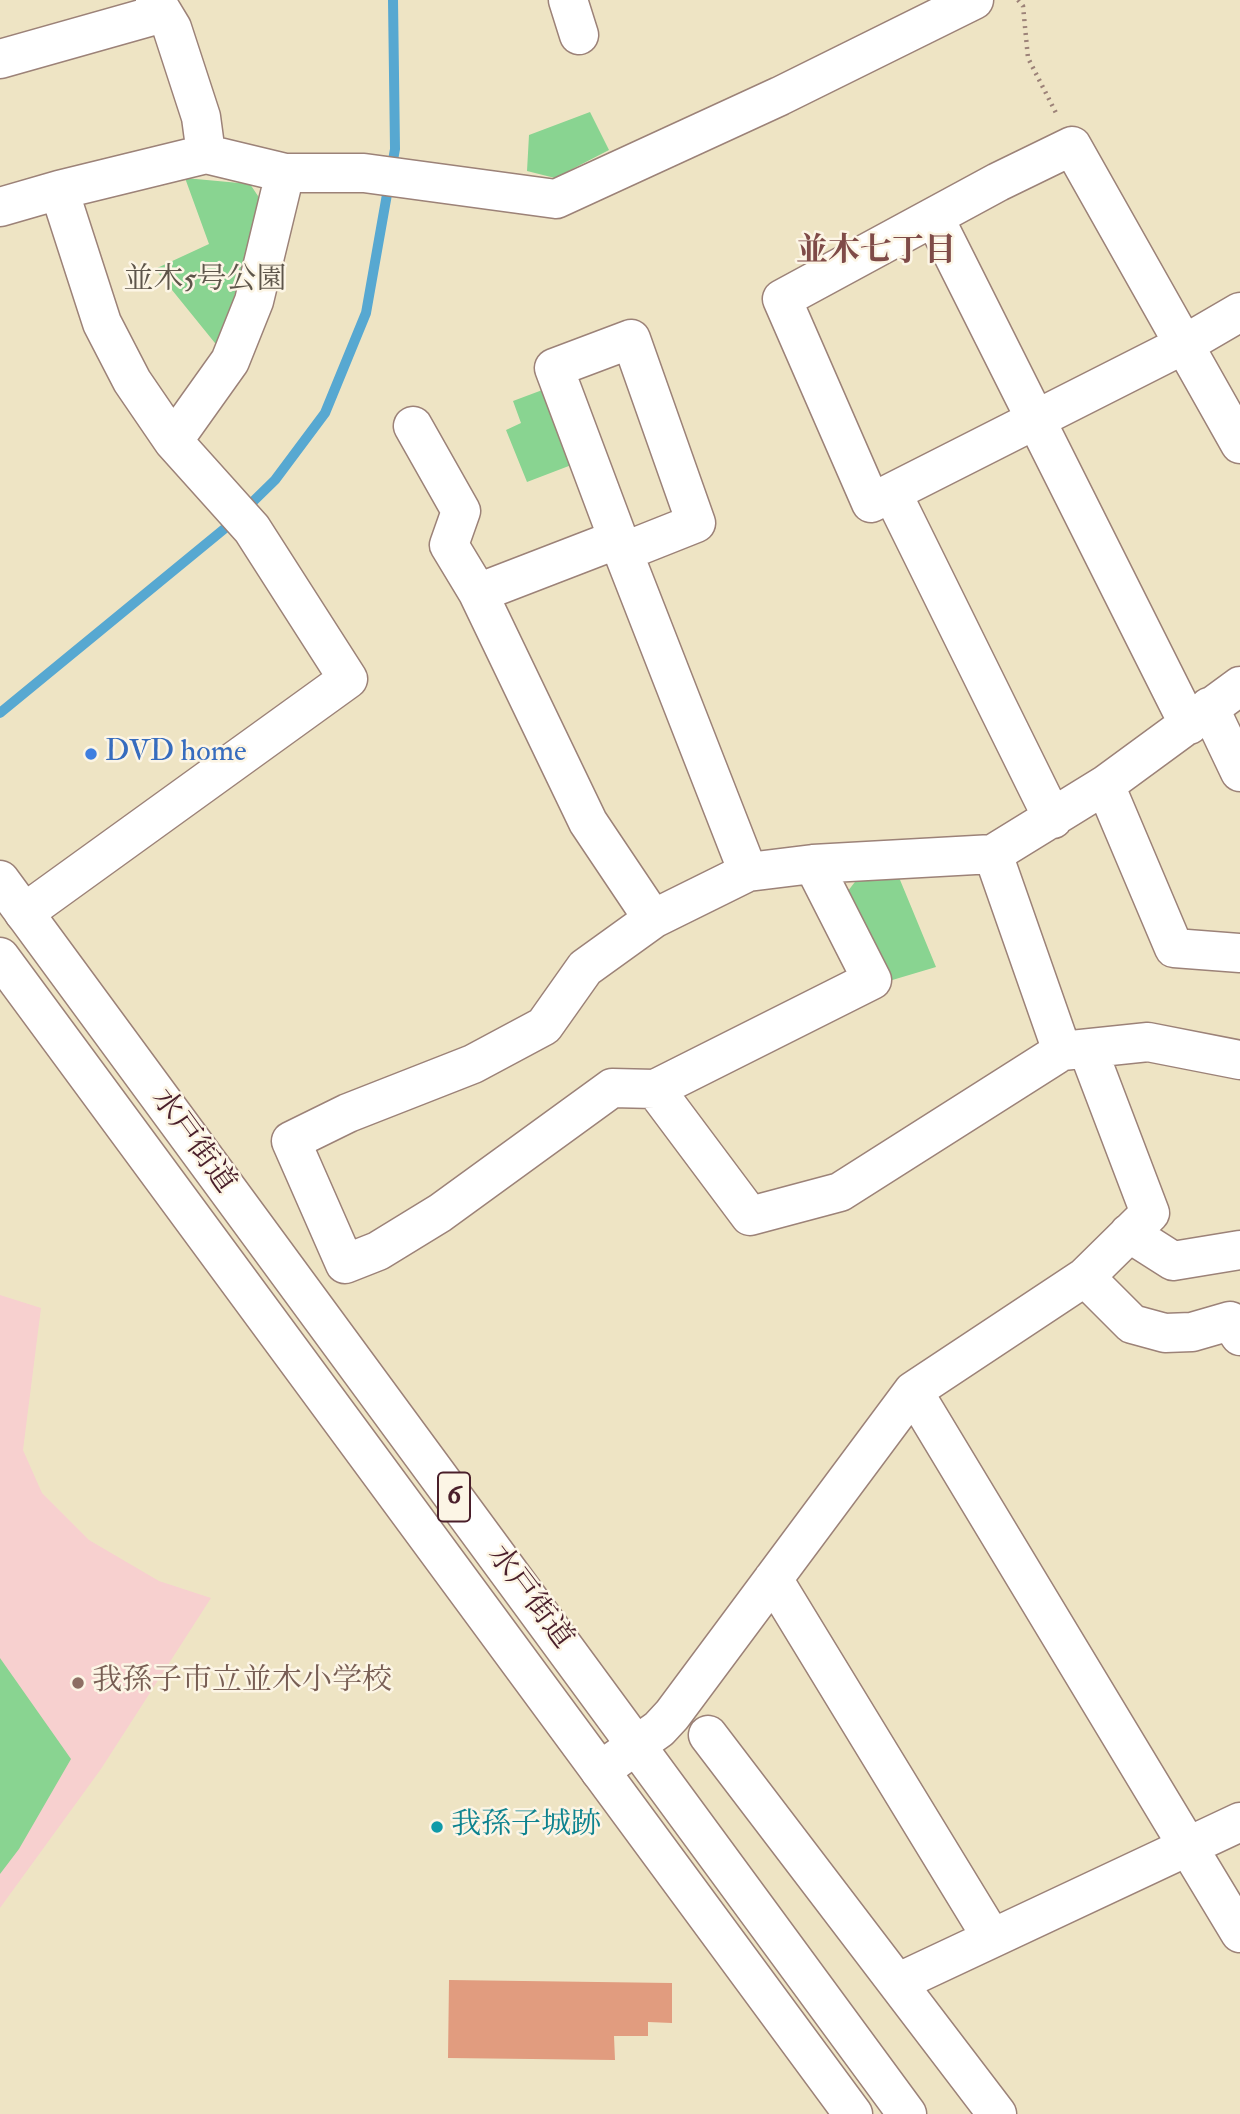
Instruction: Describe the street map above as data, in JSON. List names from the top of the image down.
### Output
{
  "streets": {
    "main road": ["水戸街道", "6"]
  },
  "districts": ["並木七丁目"],
  "parks": ["並木5号公園"],
  "places": ["DVD home", "我孫子市立並木小学校", "我孫子城跡"]
}
